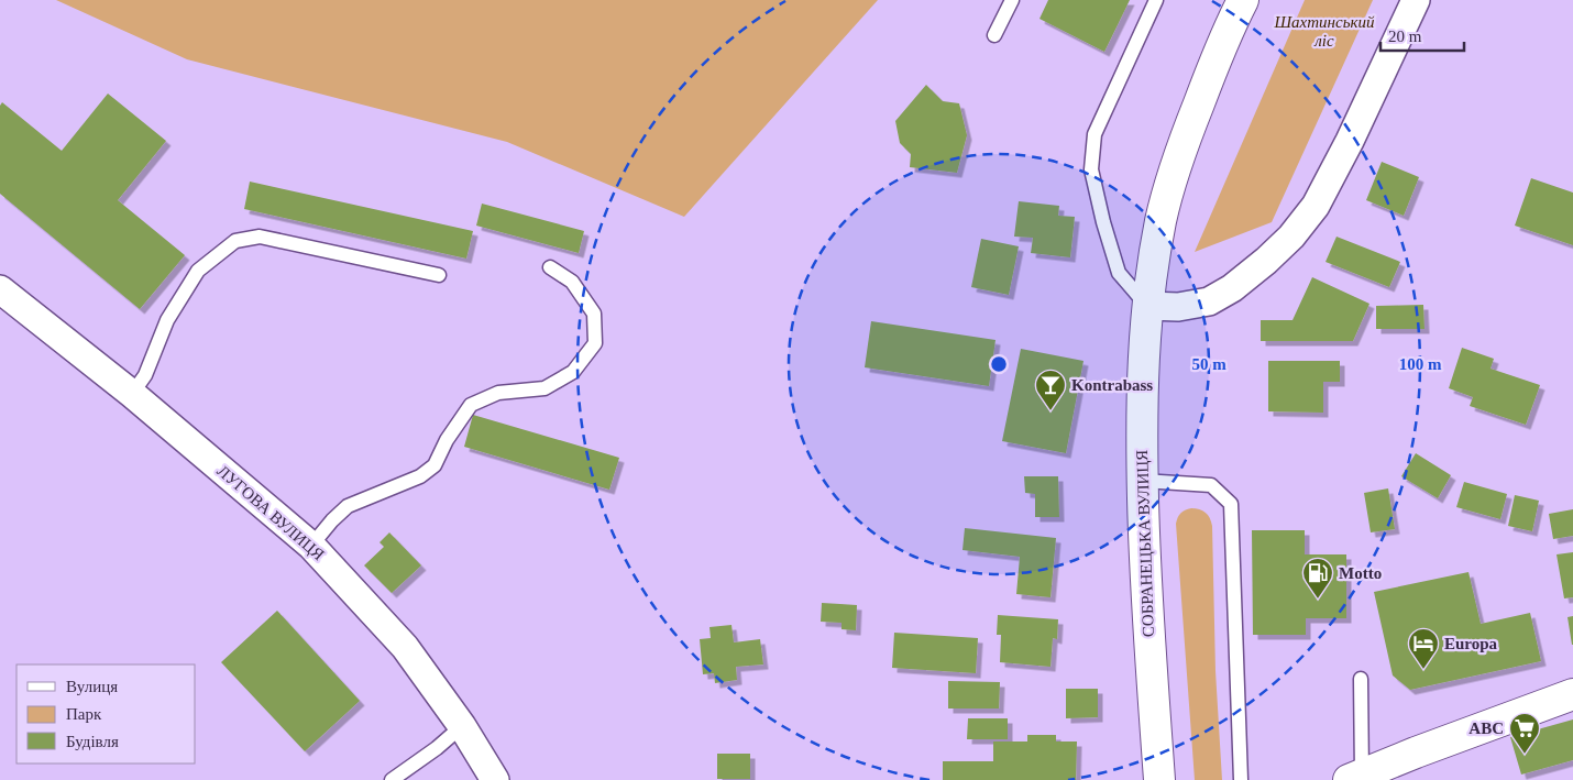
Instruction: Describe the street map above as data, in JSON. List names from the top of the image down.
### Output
{
  "streets": {
    "main road": ["СОБРАНЕЦЬКА ВУЛИЦЯ"],
    "street": ["ЛУГОВА ВУЛИЦЯ"]
  },
  "parks": ["Шахтинський ліс"],
  "places": {
    "bar": ["Kontrabass"],
    "fuel station": ["Motto"],
    "hotel": ["Europa"],
    "supermarket": ["ABC"]
  },
  "legend": ["Вулиця", "Парк", "Будівля"],
  "scale_bar": "20 m",
  "rings": ["50 m", "100 m"]
}
